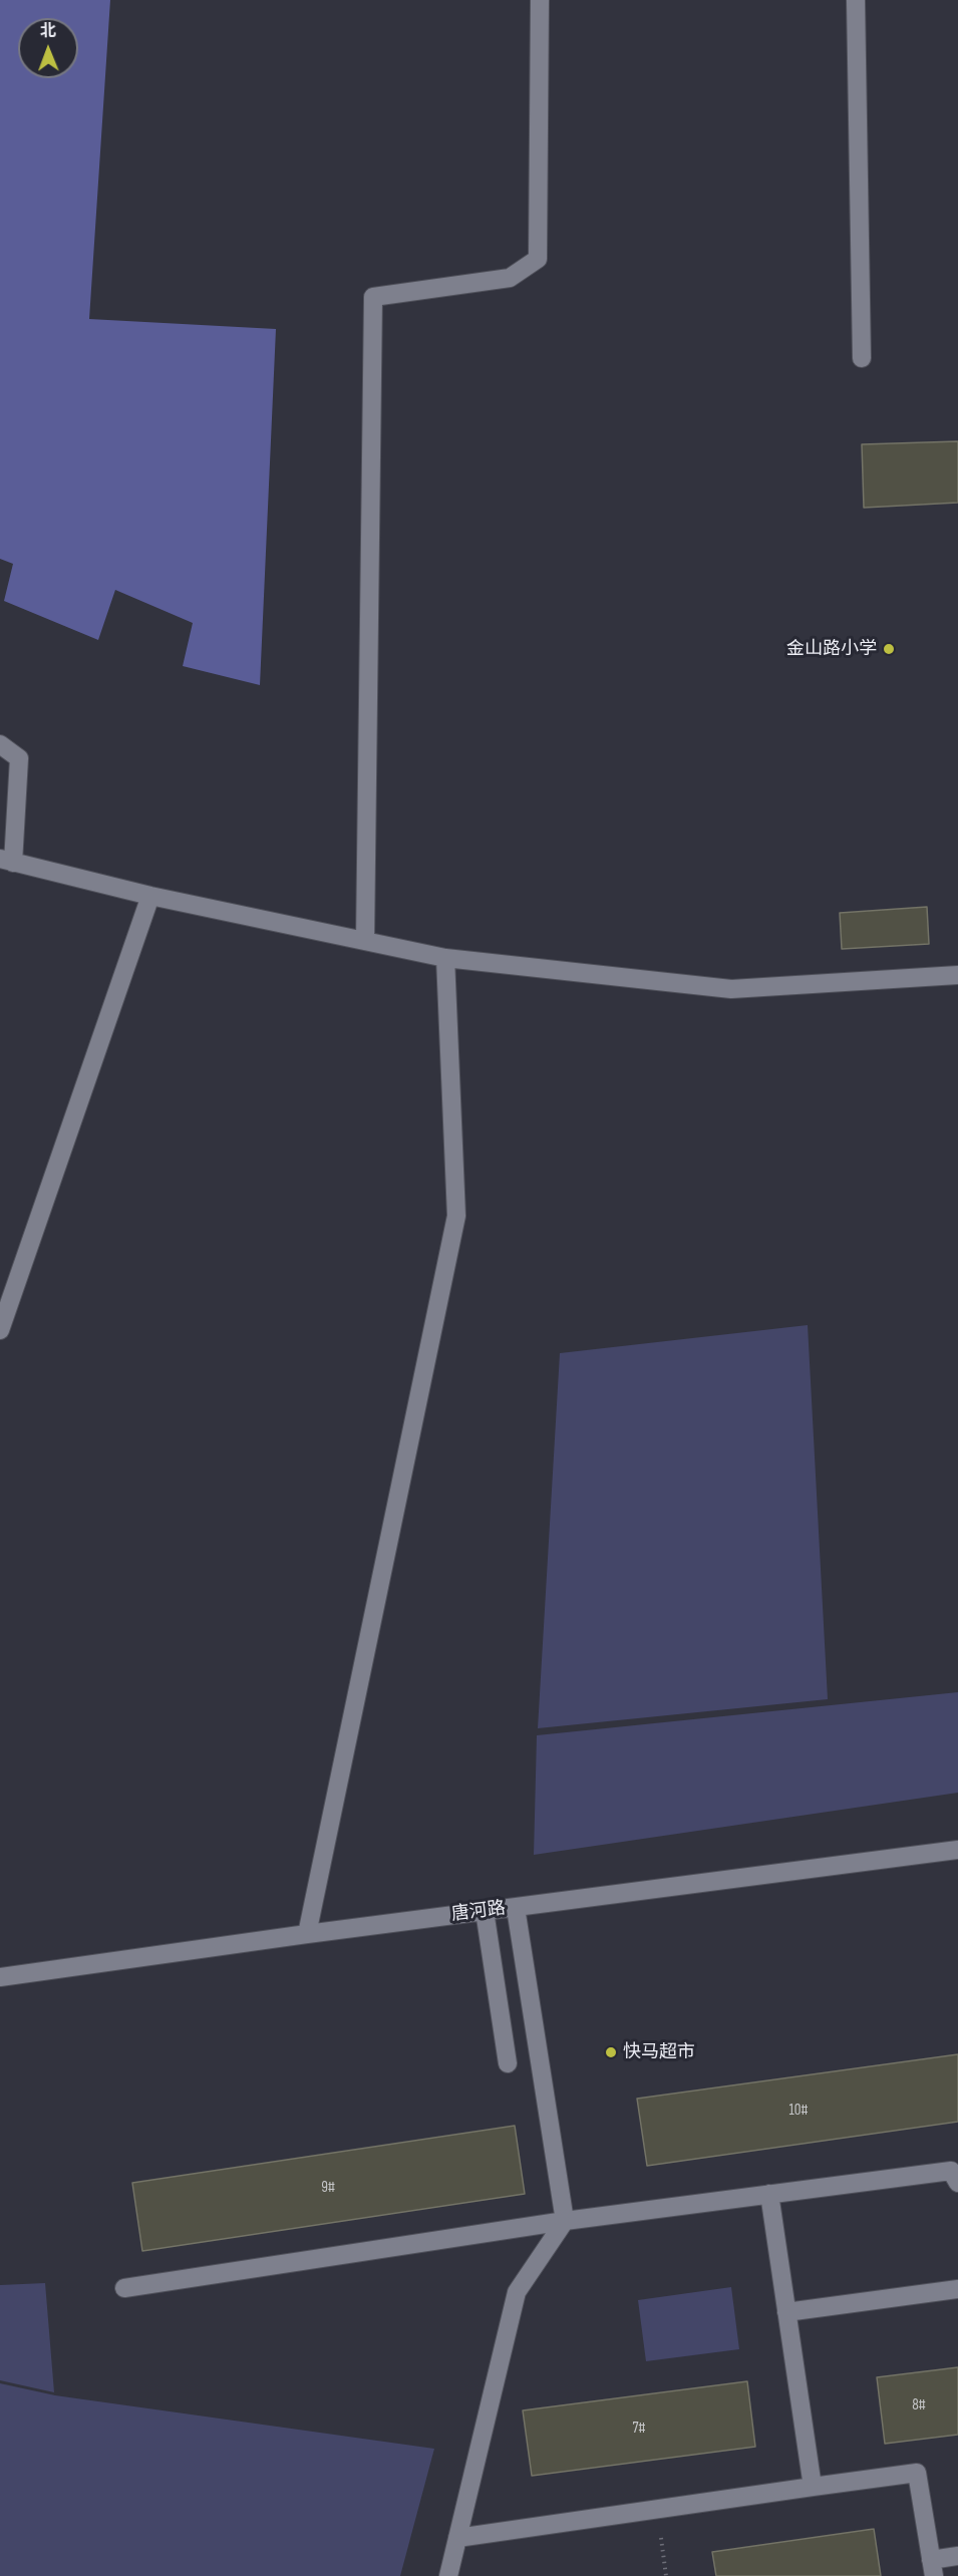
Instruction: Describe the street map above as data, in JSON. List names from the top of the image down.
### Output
{
  "streets": {
    "street": ["唐河路"]
  },
  "places": ["金山路小学", "快马超市"],
  "house_numbers": [
    "10#",
    "9#",
    "8#",
    "7#"
  ],
  "north": "top"
}
